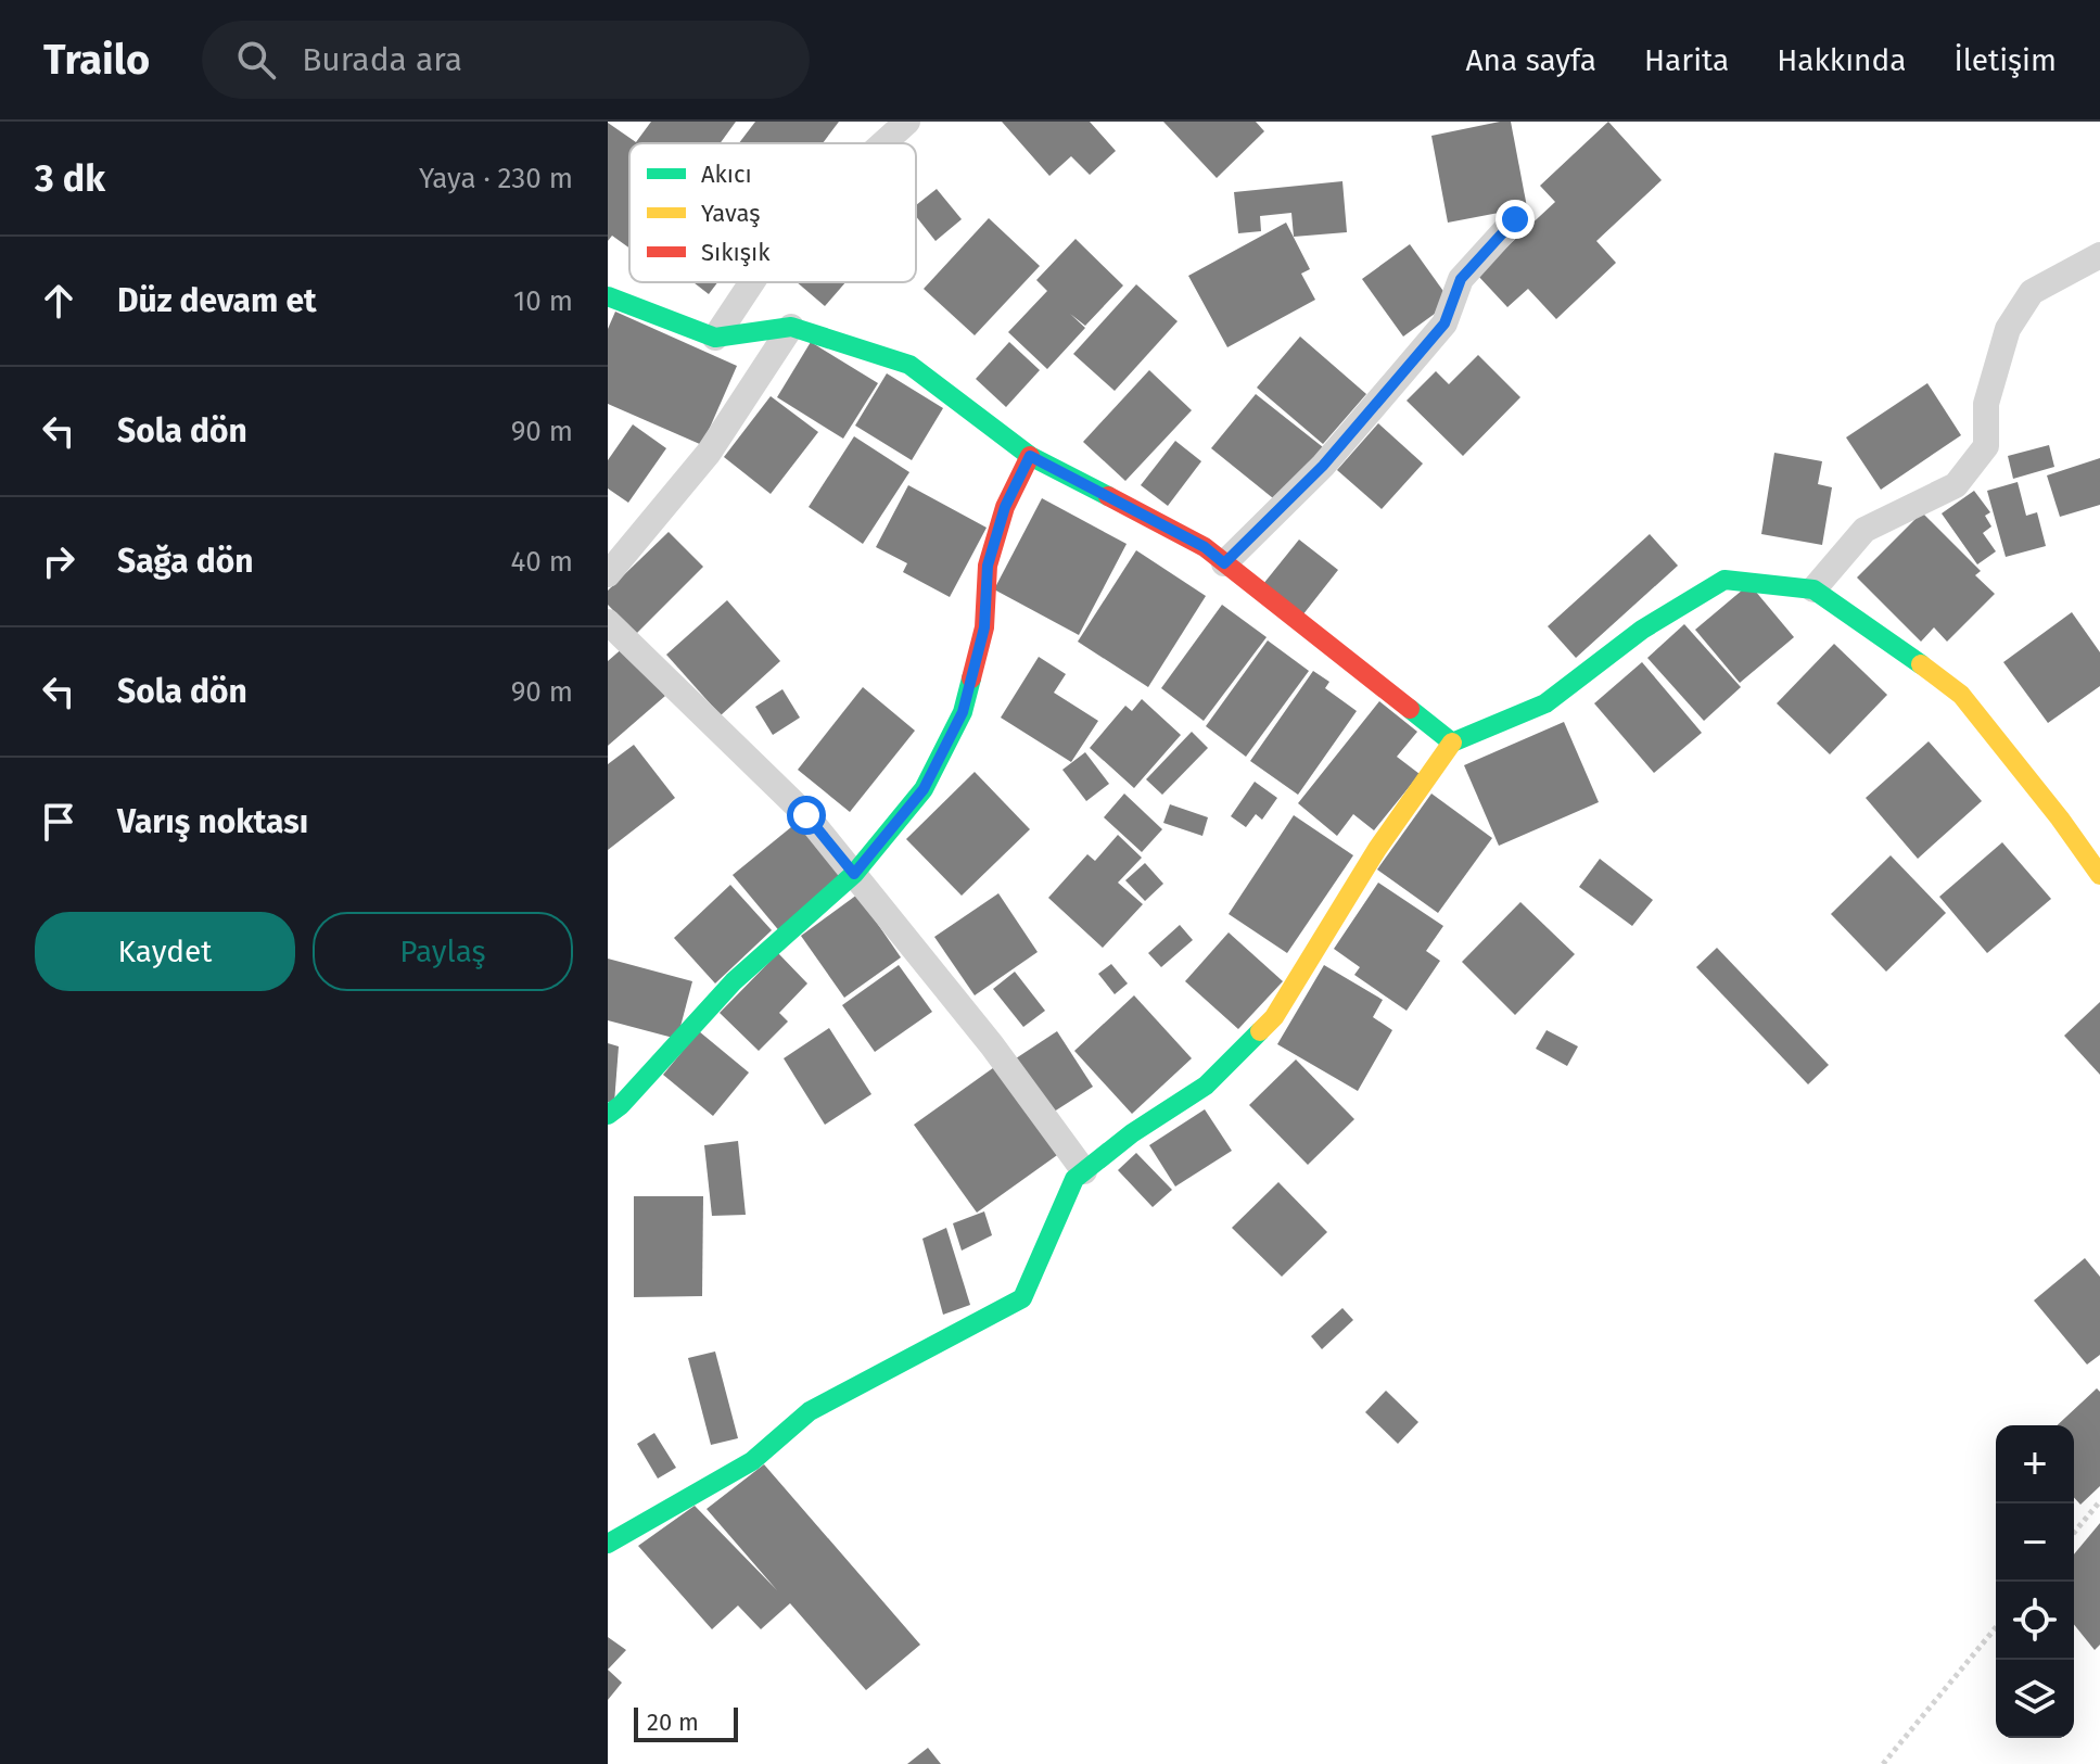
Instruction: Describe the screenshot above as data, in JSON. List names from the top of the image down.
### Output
{
  "legend": ["Akıcı", "Yavaş", "Sıkışık"],
  "scale_bar": "20 m",
  "page": {
    "header": "Trailo",
    "search": "Burada ara",
    "nav": [
      "Ana sayfa",
      "Harita",
      "Hakkında",
      "İletişim"
    ],
    "heading": ["3 dk", "Yaya · 230 m"],
    "list": [
      ["Düz devam et", "10 m"],
      ["Sola dön", "90 m"],
      ["Sağa dön", "40 m"],
      ["Sola dön", "90 m"],
      "Varış noktası"
    ],
    "buttons": ["Kaydet", "Paylaş"],
    "map_buttons": ["+", "−"],
    "scale": "20 m"
  }
}
